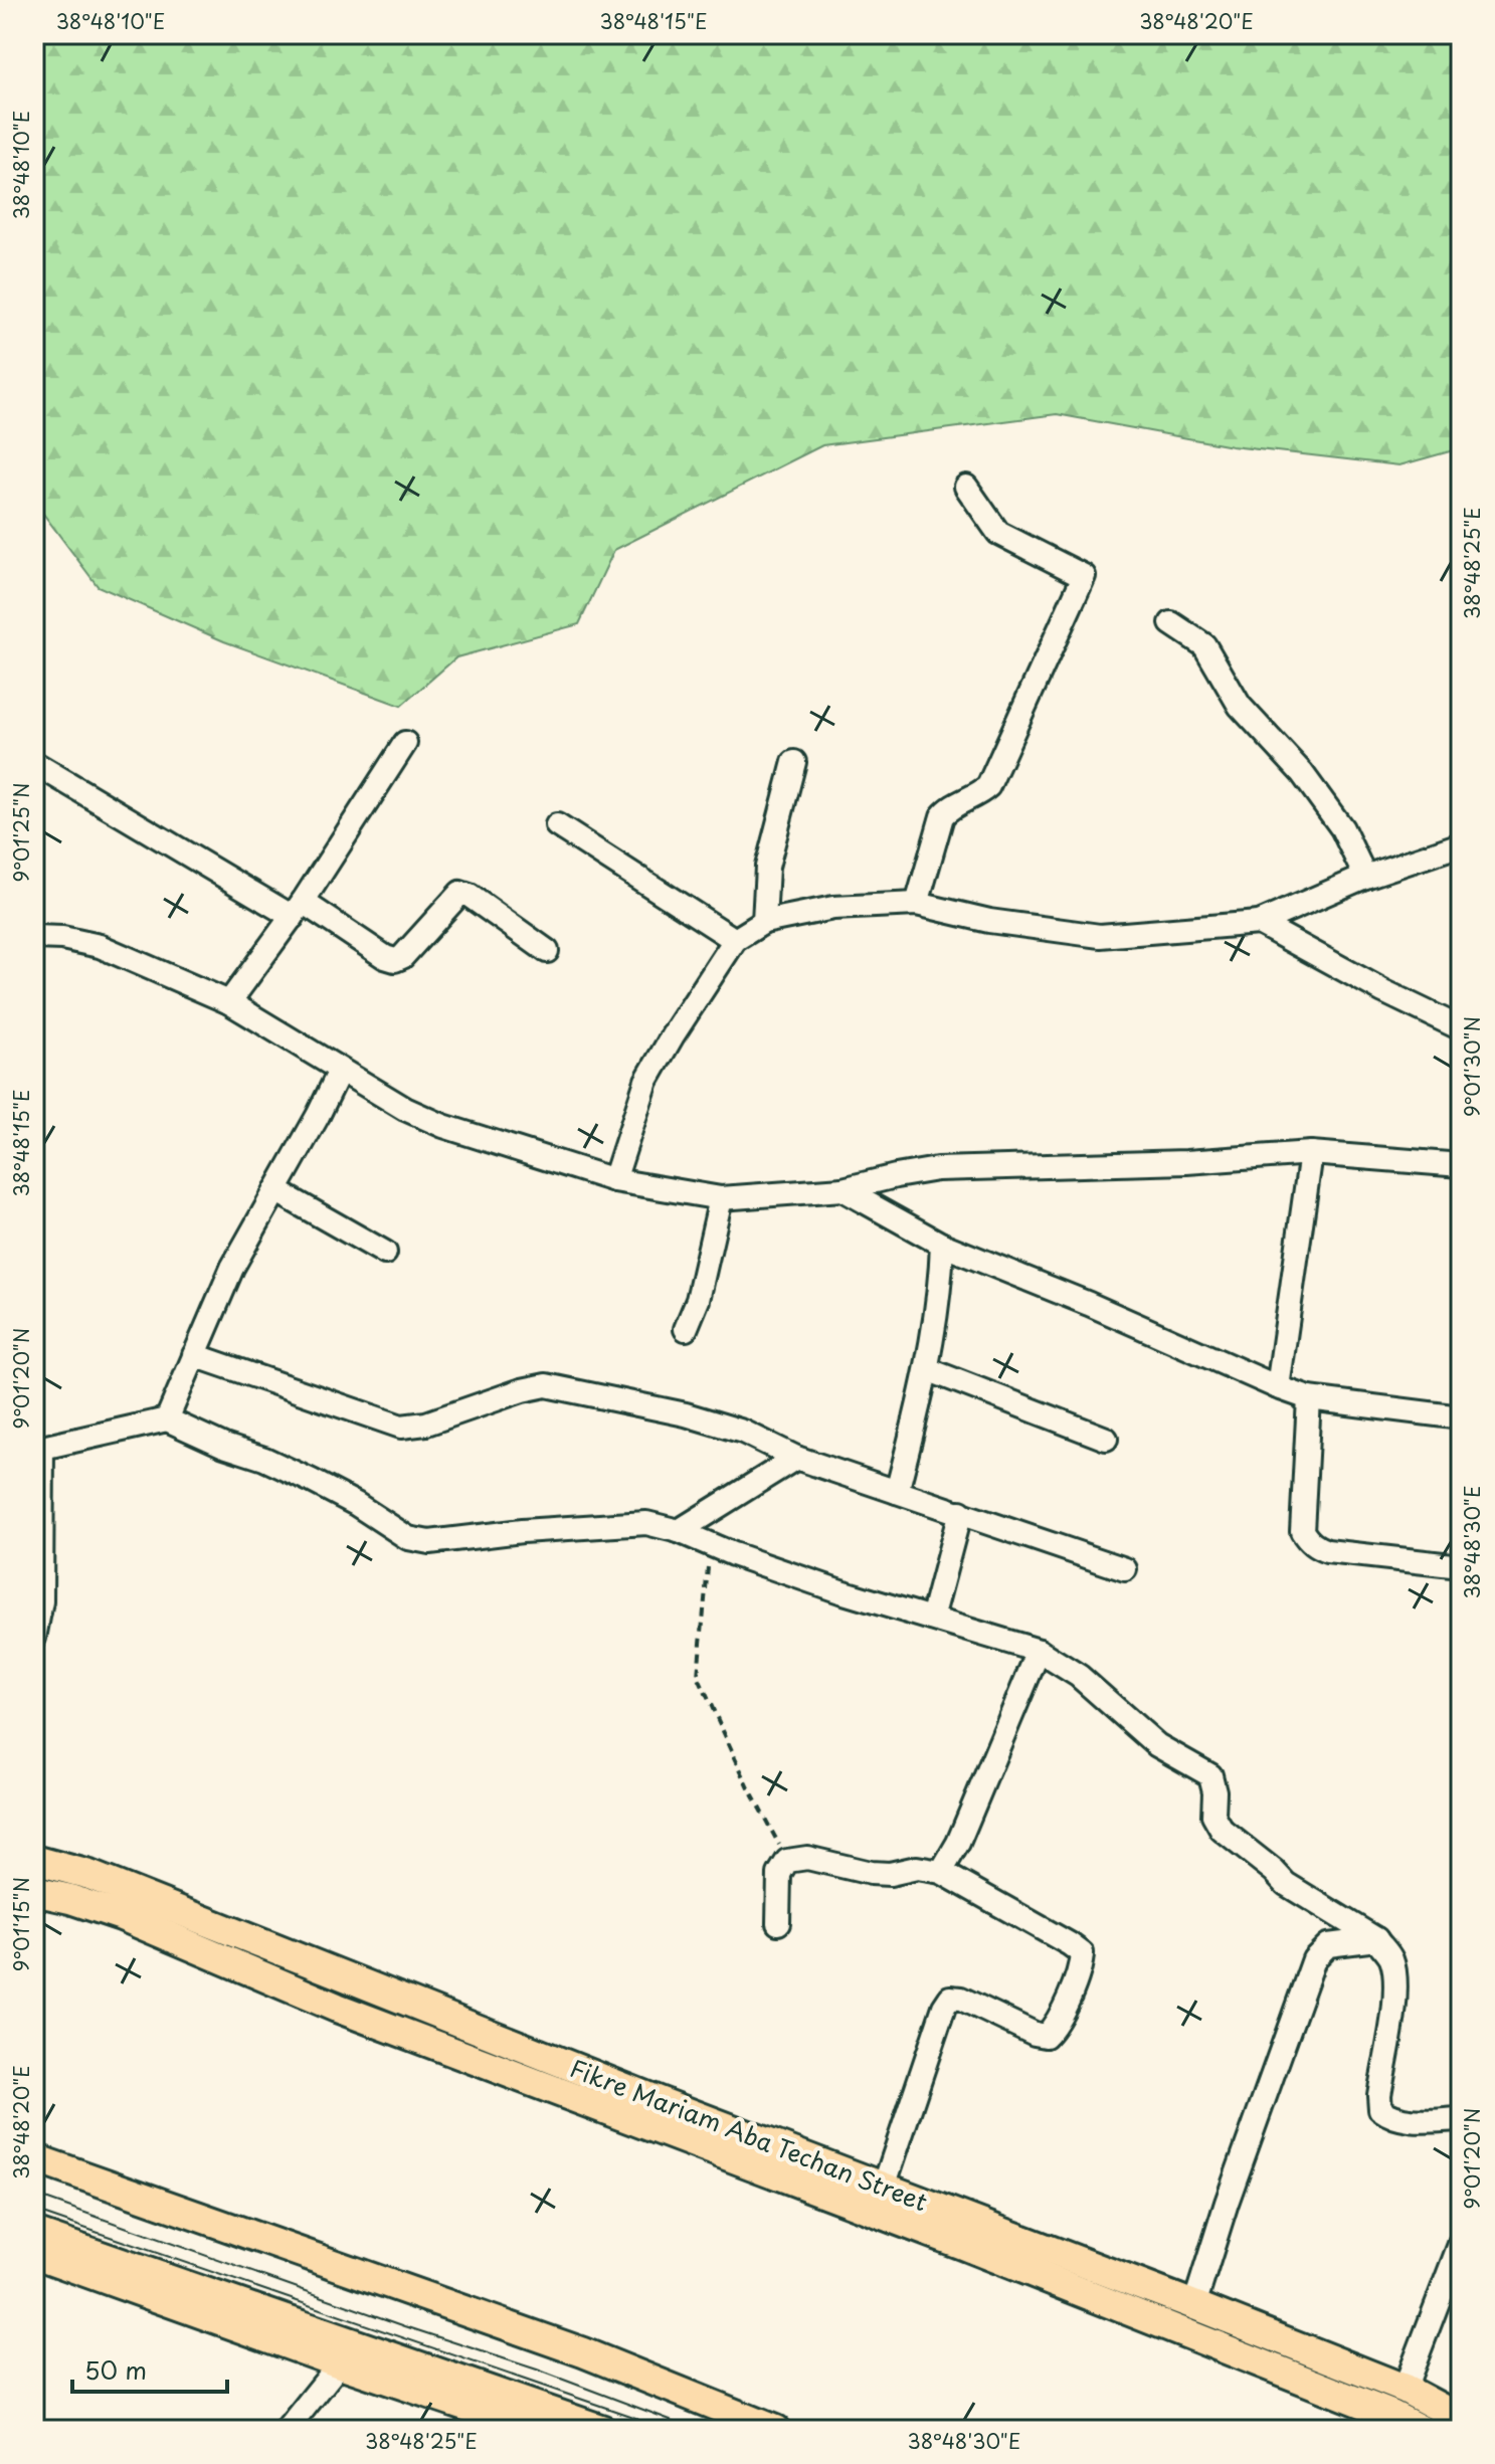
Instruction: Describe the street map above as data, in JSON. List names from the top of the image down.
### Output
{
  "streets": {
    "main road": ["Fikre Mariam Aba Techan Street"]
  },
  "scale_bar": "50 m",
  "coordinates": [
    "38°48'10\"E",
    "38°48'15\"E",
    "38°48'20\"E",
    "38°48'25\"E",
    "9°01'25\"N",
    "9°01'30\"N",
    "9°01'20\"N",
    "38°48'30\"E",
    "9°01'15\"N"
  ]
}
